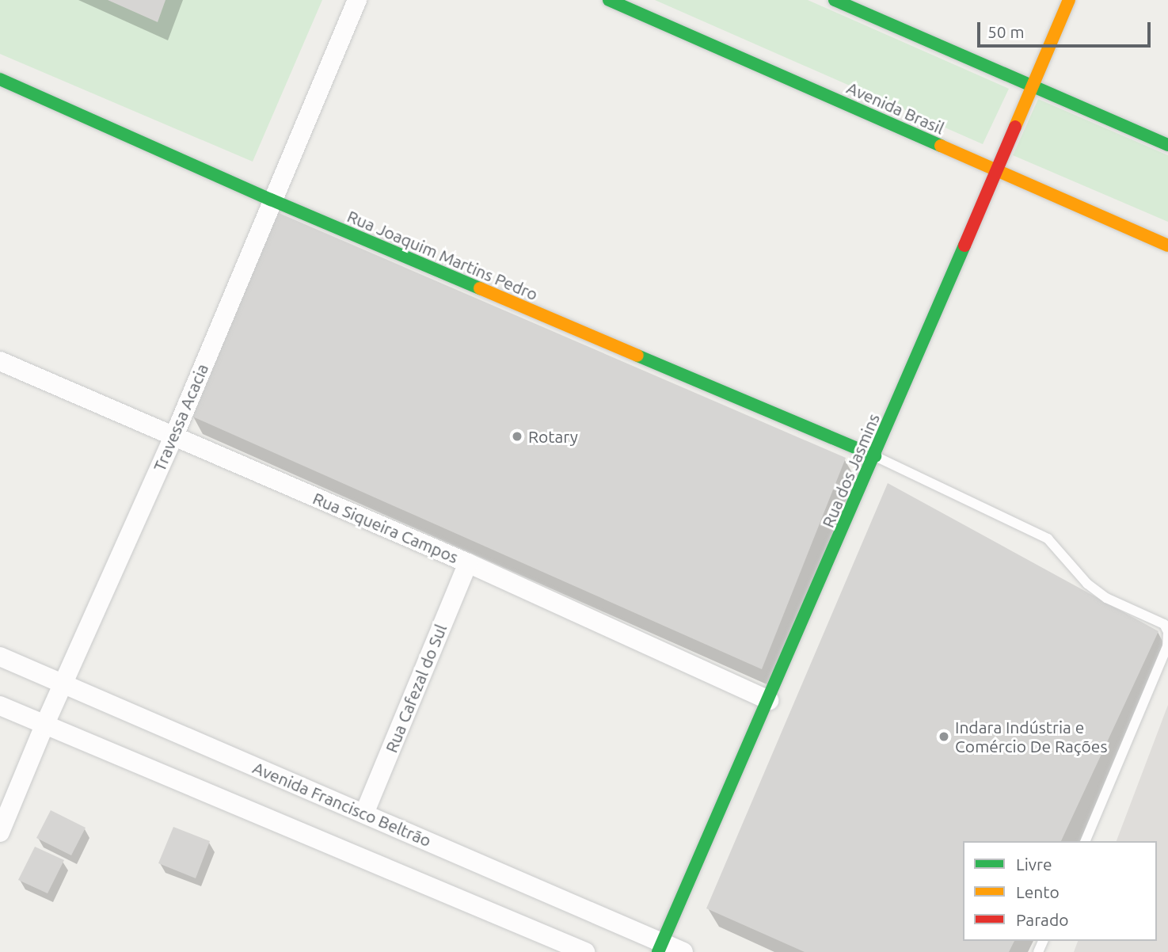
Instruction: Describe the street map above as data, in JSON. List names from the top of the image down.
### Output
{
  "streets": {
    "street": [
      "Avenida Brasil",
      "Rua Joaquim Martins Pedro",
      "Travessa Acacia",
      "Rua dos Jasmins",
      "Rua Siqueira Campos",
      "Rua Cafezal do Sul",
      "Avenida Francisco Beltrão"
    ]
  },
  "crossings": [
    ["Avenida Brasil", "Rua dos Jasmins"],
    ["Rua Joaquim Martins Pedro", "Travessa Acacia"],
    ["Rua Joaquim Martins Pedro", "Rua dos Jasmins"],
    ["Travessa Acacia", "Rua Siqueira Campos"],
    ["Travessa Acacia", "Avenida Francisco Beltrão"],
    ["Rua dos Jasmins", "Rua Siqueira Campos"],
    ["Rua dos Jasmins", "Avenida Francisco Beltrão"],
    ["Rua Siqueira Campos", "Rua Cafezal do Sul"],
    ["Rua Cafezal do Sul", "Avenida Francisco Beltrão"]
  ],
  "places": ["Rotary", "Indara Indústria e Comércio De Rações"],
  "legend": ["Livre", "Lento", "Parado"],
  "scale_bar": "50 m"
}
